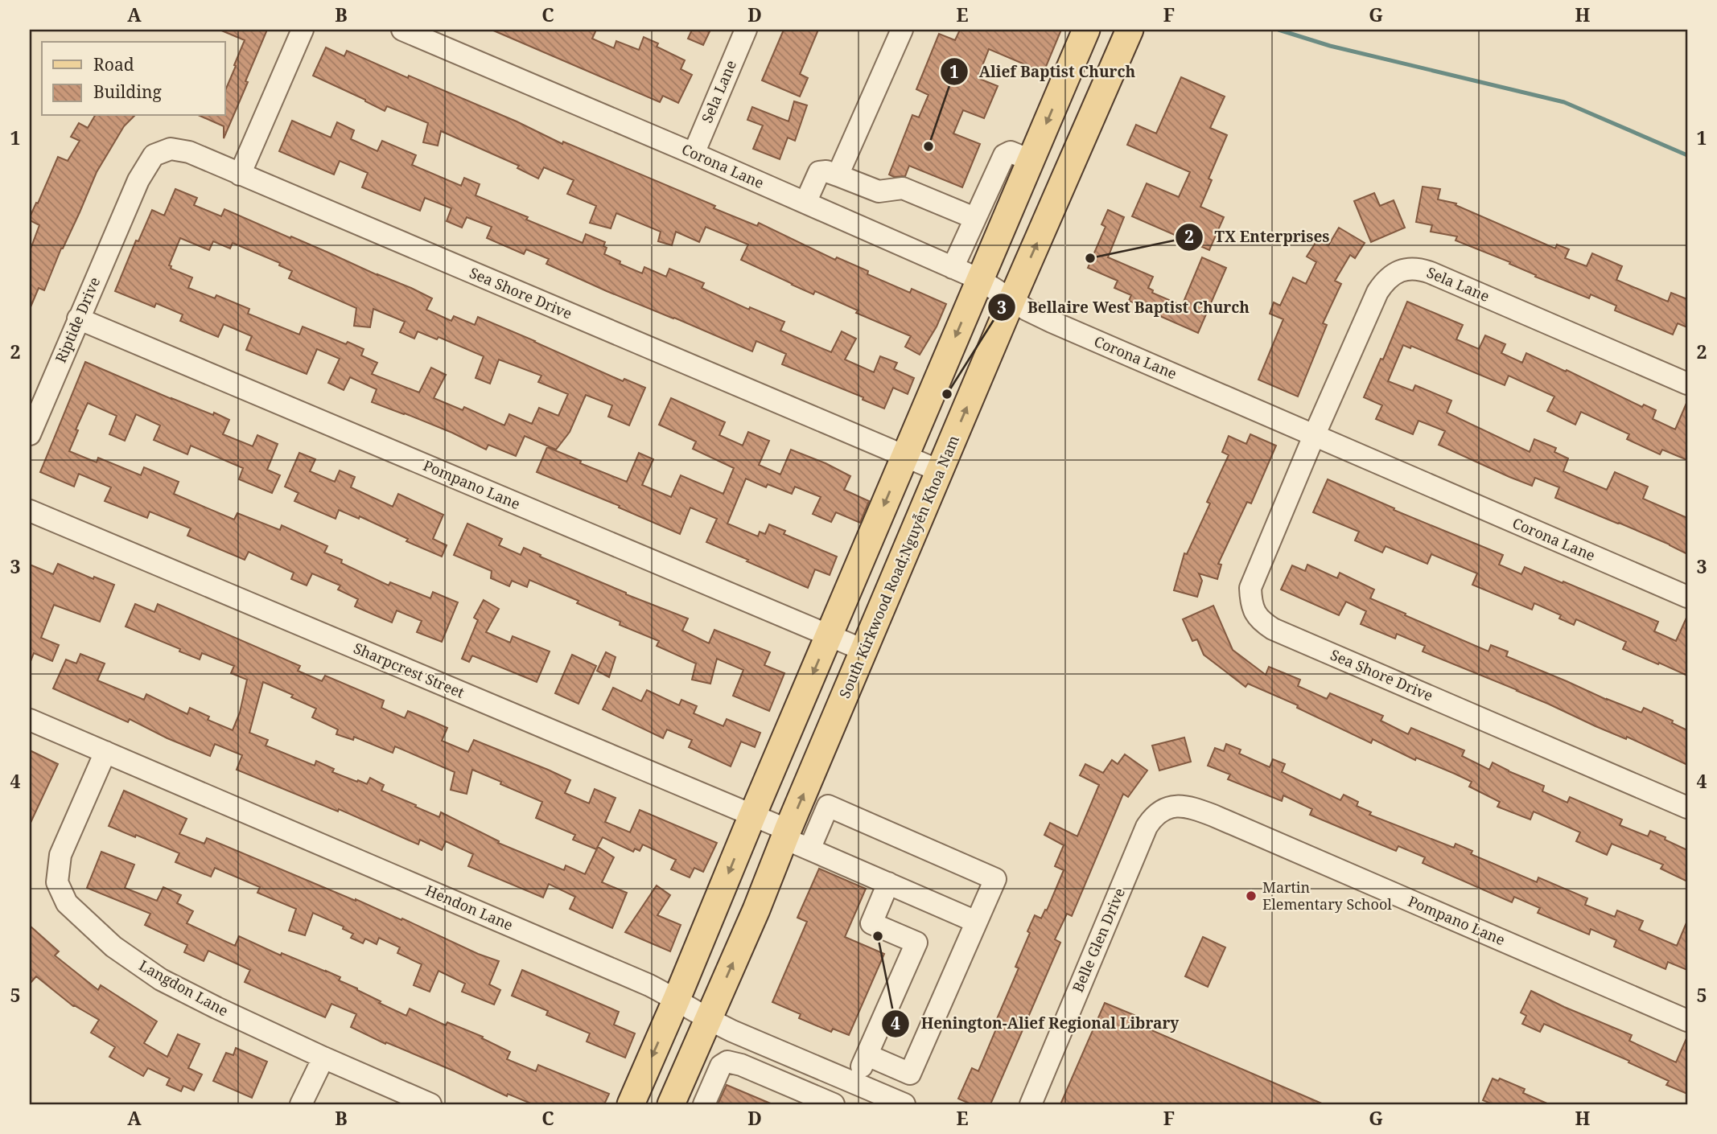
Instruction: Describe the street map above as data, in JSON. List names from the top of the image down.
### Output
{
  "streets": {
    "main road": ["South Kirkwood Road;Nguyễn Khoa Nam"],
    "street": [
      "Sela Lane",
      "Corona Lane",
      "Sea Shore Drive",
      "Riptide Drive",
      "Pompano Lane",
      "Sharpcrest Street",
      "Hendon Lane",
      "Belle Glen Drive",
      "Langdon Lane"
    ]
  },
  "crossings": [
    ["Sela Lane", "Corona Lane"],
    ["Sela Lane", "Sea Shore Drive"],
    ["Corona Lane", "Sea Shore Drive"],
    ["Corona Lane", "South Kirkwood Road;Nguyễn Khoa Nam"],
    ["Sea Shore Drive", "Riptide Drive"],
    ["Sea Shore Drive", "South Kirkwood Road;Nguyễn Khoa Nam"],
    ["Riptide Drive", "Pompano Lane"],
    ["Pompano Lane", "South Kirkwood Road;Nguyễn Khoa Nam"],
    ["Pompano Lane", "Belle Glen Drive"],
    ["South Kirkwood Road;Nguyễn Khoa Nam", "Sharpcrest Street"],
    ["South Kirkwood Road;Nguyễn Khoa Nam", "Hendon Lane"],
    ["Hendon Lane", "Langdon Lane"]
  ],
  "places": [
    "Alief Baptist Church",
    "TX Enterprises",
    "Bellaire West Baptist Church",
    "Martin Elementary School",
    "Henington-Alief Regional Library"
  ],
  "legend": ["Road", "Building"],
  "grid": {
    "columns": [
      "A",
      "B",
      "C",
      "D",
      "E",
      "F",
      "G",
      "H"
    ],
    "rows": [
      "1",
      "2",
      "3",
      "4",
      "5"
    ]
  }
}
